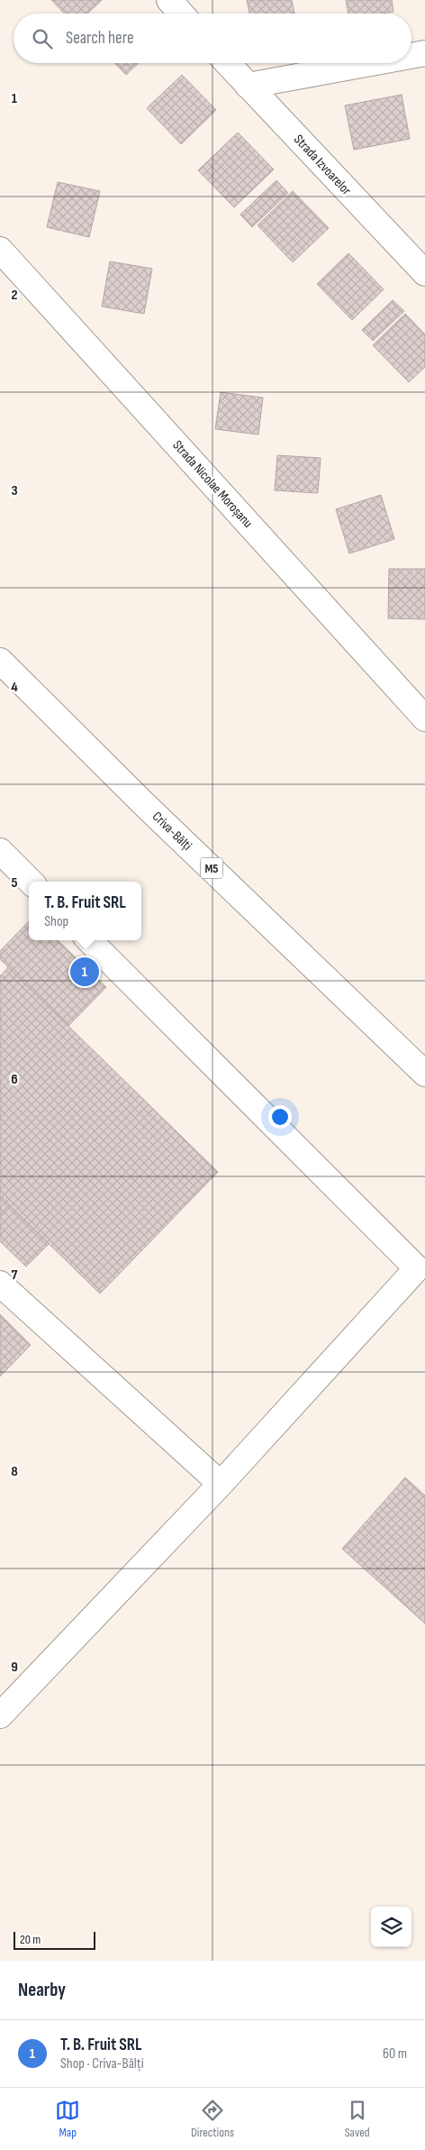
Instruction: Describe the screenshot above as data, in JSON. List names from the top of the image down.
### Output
{
  "streets": {
    "main road": [
      "Strada Izvoarelor",
      "Strada Nicolae Moroșanu",
      "Criva-Bălți",
      "M5"
    ]
  },
  "scale_bar": "20 m",
  "page": {
    "search": "Search here",
    "popup": ["T. B. Fruit SRL", "Shop"],
    "pins": "1",
    "scale": "20 m",
    "heading": "Nearby",
    "list": [
      {
        "mark": "1",
        "name": "T. B. Fruit SRL",
        "note": "Shop · Criva-Bălți",
        "value": "60 m"
      }
    ],
    "nav": ["Map", "Directions", "Saved"]
  },
  "grid": {
    "rows": [
      "1",
      "2",
      "3",
      "4",
      "5",
      "6",
      "7",
      "8",
      "9"
    ]
  }
}
